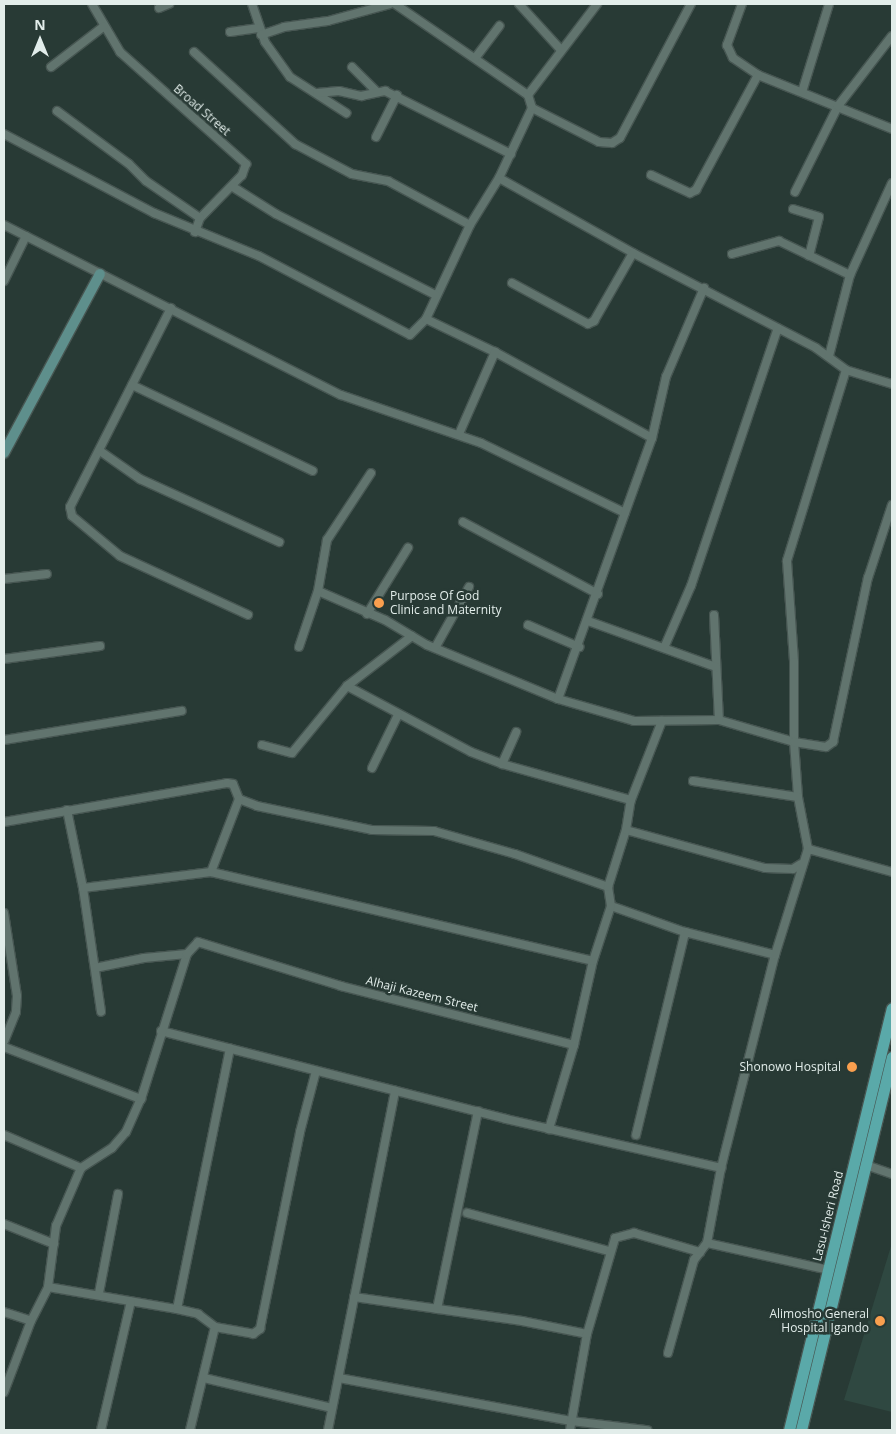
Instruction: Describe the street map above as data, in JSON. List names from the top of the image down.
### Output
{
  "streets": {
    "main road": ["Lasu-Isheri Road"],
    "street": ["Broad Street", "Alhaji Kazeem Street"]
  },
  "places": ["Purpose Of God Clinic and Maternity", "Shonowo Hospital", "Alimosho General Hospital Igando"],
  "north": "top"
}
